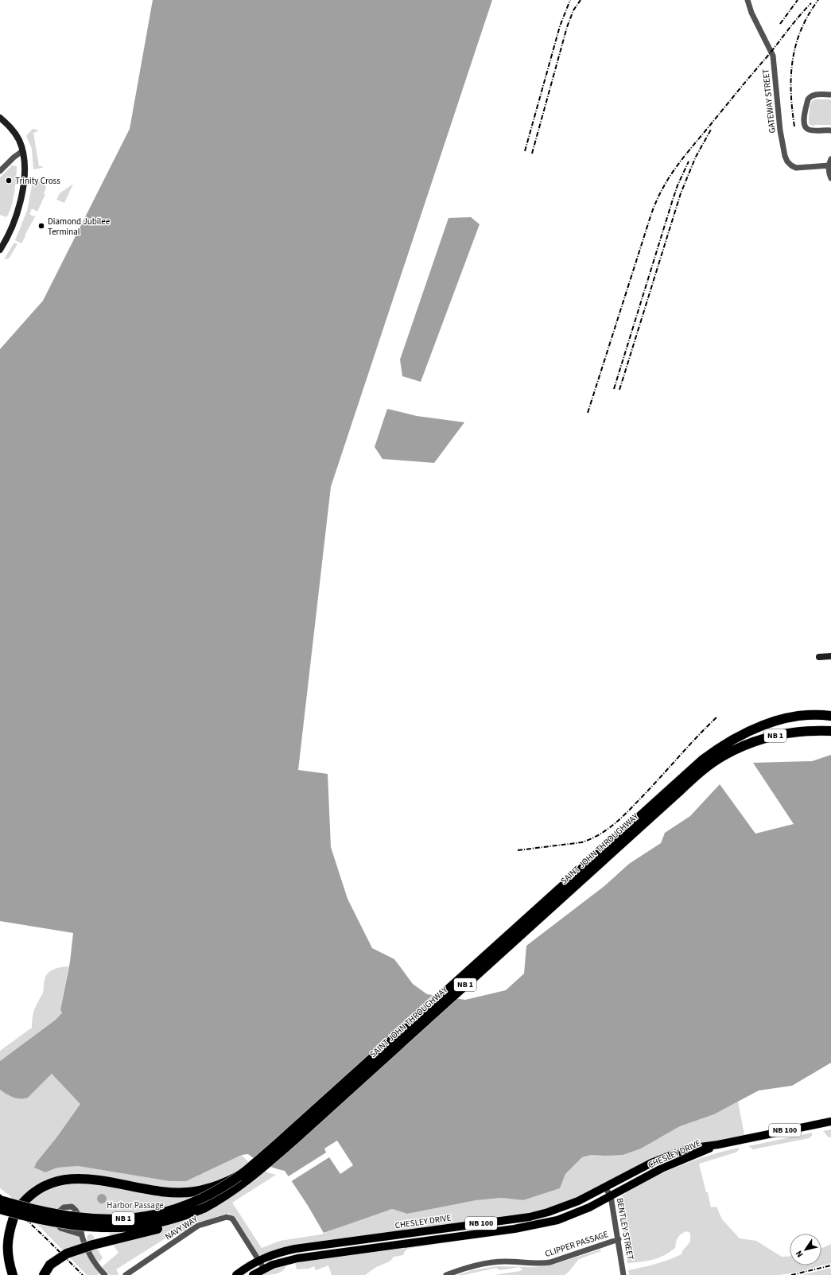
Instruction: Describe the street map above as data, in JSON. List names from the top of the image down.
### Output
{
  "streets": {
    "highway": ["NB 1", "SAINT JOHN THROUGHWAY"],
    "main road": ["NB 100", "CHESLEY DRIVE"],
    "street": [
      "GATEWAY STREET",
      "NAVY WAY",
      "BENTLEY STREET",
      "CLIPPER PASSAGE"
    ]
  },
  "crossings": [
    ["CHESLEY DRIVE", "NAVY WAY"],
    ["CHESLEY DRIVE", "BENTLEY STREET"],
    ["BENTLEY STREET", "CLIPPER PASSAGE"]
  ],
  "parks": ["Harbor Passage"],
  "places": ["Trinity Cross", "Diamond Jubilee Terminal"],
  "north": "bottom left"
}
